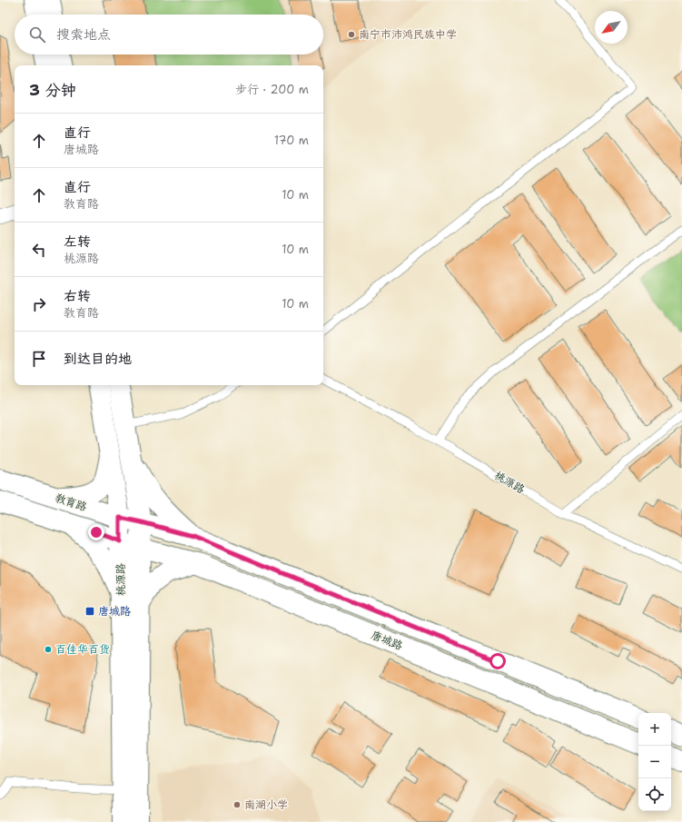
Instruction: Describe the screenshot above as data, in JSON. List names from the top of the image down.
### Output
{
  "streets": {
    "main road": ["桃源路", "教育路", "唐城路"]
  },
  "crossings": [
    ["桃源路", "教育路"],
    ["桃源路", "唐城路"],
    ["教育路", "唐城路"]
  ],
  "places": {
    "other": ["南宁市沛鸿民族中学", "百佳华百货", "南湖小学"],
    "transit": ["唐城路"]
  },
  "north": "bottom left",
  "page": {
    "search": "搜索地点",
    "heading": ["3 分钟", "步行 · 200 m"],
    "list": [
      ["直行", "唐城路", "170 m"],
      ["直行", "教育路", "10 m"],
      ["左转", "桃源路", "10 m"],
      ["右转", "教育路", "10 m"],
      "到达目的地"
    ],
    "map_buttons": ["+", "−"]
  }
}
